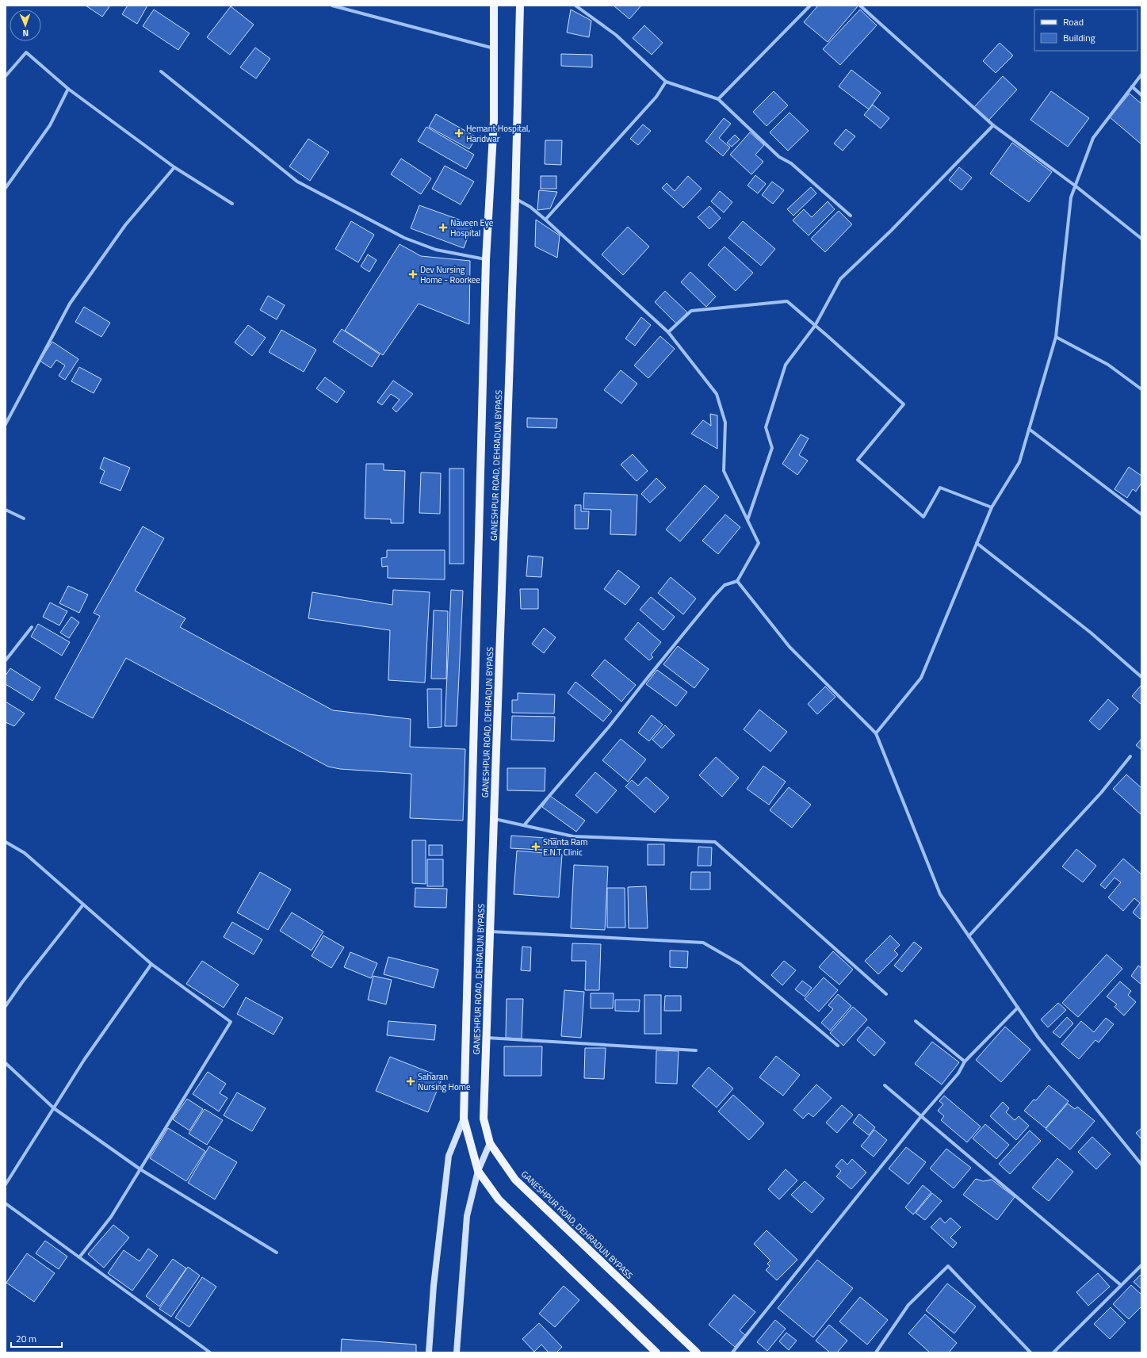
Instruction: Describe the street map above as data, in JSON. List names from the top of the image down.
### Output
{
  "streets": {
    "main road": ["GANESHPUR ROAD, DEHRADUN BYPASS"]
  },
  "places": {
    "health": [
      "Hemant Hospital, Haridwar",
      "Naveen Eye Hospital",
      "Dev Nursing Home - Roorkee",
      "Shanta Ram E.N.T Clinic",
      "Saharan Nursing Home"
    ]
  },
  "legend": ["Road", "Building"],
  "scale_bar": "20 m",
  "north": "bottom"
}
